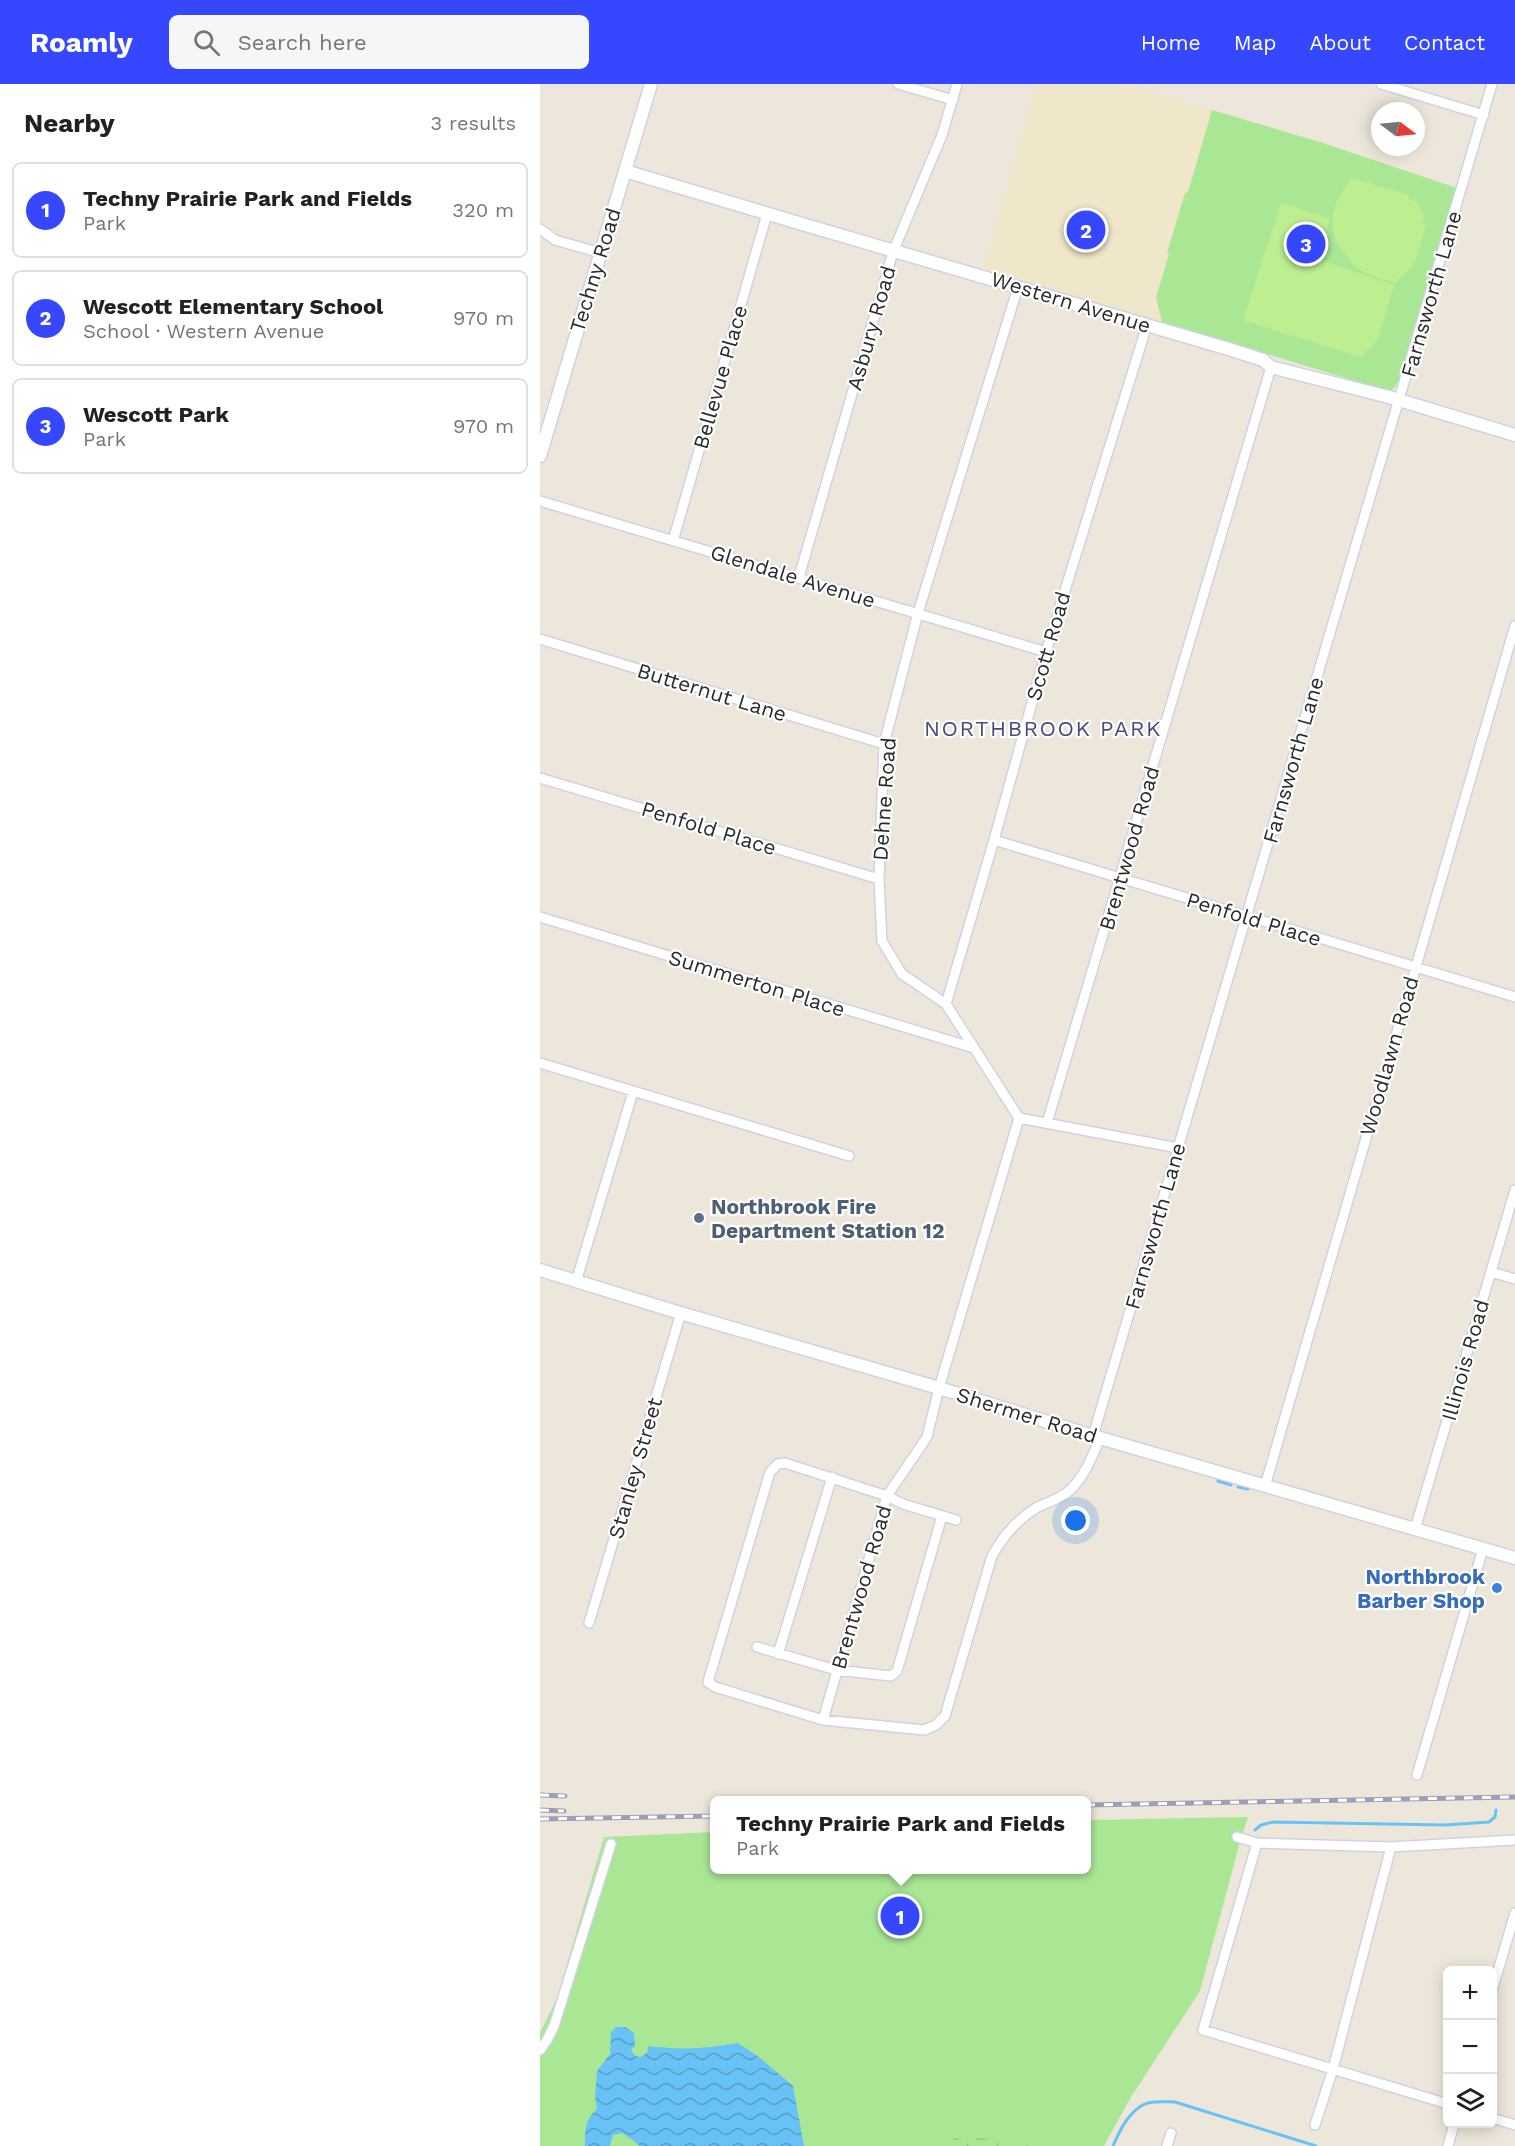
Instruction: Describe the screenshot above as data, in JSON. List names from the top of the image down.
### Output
{
  "streets": {
    "main road": ["Techny Road", "Western Avenue", "Shermer Road"],
    "street": [
      "Farnsworth Lane",
      "Asbury Road",
      "Bellevue Place",
      "Glendale Avenue",
      "Scott Road",
      "Butternut Lane",
      "Dehne Road",
      "Penfold Place",
      "Brentwood Road",
      "Summerton Place",
      "Woodlawn Road",
      "Illinois Road",
      "Stanley Street"
    ]
  },
  "crossings": [
    ["Techny Road", "Western Avenue"],
    ["Farnsworth Lane", "Western Avenue"],
    ["Farnsworth Lane", "Penfold Place"],
    ["Farnsworth Lane", "Brentwood Road"],
    ["Farnsworth Lane", "Shermer Road"],
    ["Western Avenue", "Asbury Road"],
    ["Western Avenue", "Bellevue Place"],
    ["Western Avenue", "Scott Road"],
    ["Western Avenue", "Dehne Road"],
    ["Western Avenue", "Brentwood Road"],
    ["Asbury Road", "Glendale Avenue"],
    ["Bellevue Place", "Glendale Avenue"],
    ["Glendale Avenue", "Scott Road"],
    ["Glendale Avenue", "Dehne Road"],
    ["Scott Road", "Dehne Road"],
    ["Scott Road", "Penfold Place"],
    ["Butternut Lane", "Dehne Road"],
    ["Dehne Road", "Penfold Place"],
    ["Dehne Road", "Brentwood Road"],
    ["Dehne Road", "Summerton Place"],
    ["Penfold Place", "Brentwood Road"],
    ["Penfold Place", "Woodlawn Road"],
    ["Brentwood Road", "Shermer Road"],
    ["Woodlawn Road", "Shermer Road"],
    ["Illinois Road", "Shermer Road"],
    ["Shermer Road", "Stanley Street"]
  ],
  "districts": ["NORTHBROOK PARK"],
  "places": ["Northbrook Fire Department Station 12", "Northbrook Barber Shop"],
  "north": "right",
  "page": {
    "header": "Roamly",
    "search": "Search here",
    "nav": [
      "Home",
      "Map",
      "About",
      "Contact"
    ],
    "heading": ["Nearby", "3 results"],
    "list": [
      {
        "mark": "1",
        "name": "Techny Prairie Park and Fields",
        "note": "Park",
        "value": "320 m"
      },
      {
        "mark": "2",
        "name": "Wescott Elementary School",
        "note": "School · Western Avenue",
        "value": "970 m"
      },
      {
        "mark": "3",
        "name": "Wescott Park",
        "note": "Park",
        "value": "970 m"
      }
    ],
    "pins": ["2", "3", "1"],
    "popup": ["Techny Prairie Park and Fields", "Park"],
    "map_buttons": ["+", "−"]
  }
}
